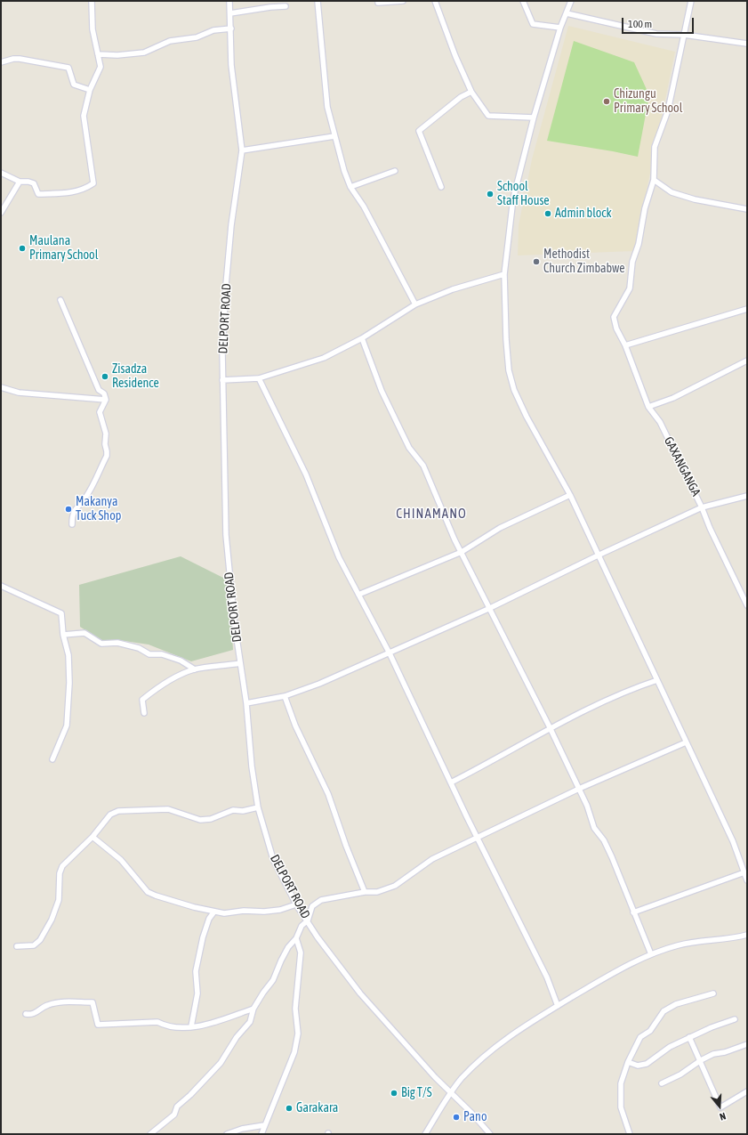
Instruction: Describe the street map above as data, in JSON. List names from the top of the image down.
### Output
{
  "streets": {
    "street": ["DELPORT ROAD", "GAXANGANGA"]
  },
  "districts": ["CHINAMANO"],
  "places": [
    "Chizungu Primary School",
    "School Staff House",
    "Admin block",
    "Maulana Primary School",
    "Methodist Church Zimbabwe",
    "Zisadza Residence",
    "Makanya Tuck Shop",
    "Big T/S",
    "Garakara",
    "Pano"
  ],
  "scale_bar": "100 m",
  "north": "bottom"
}
